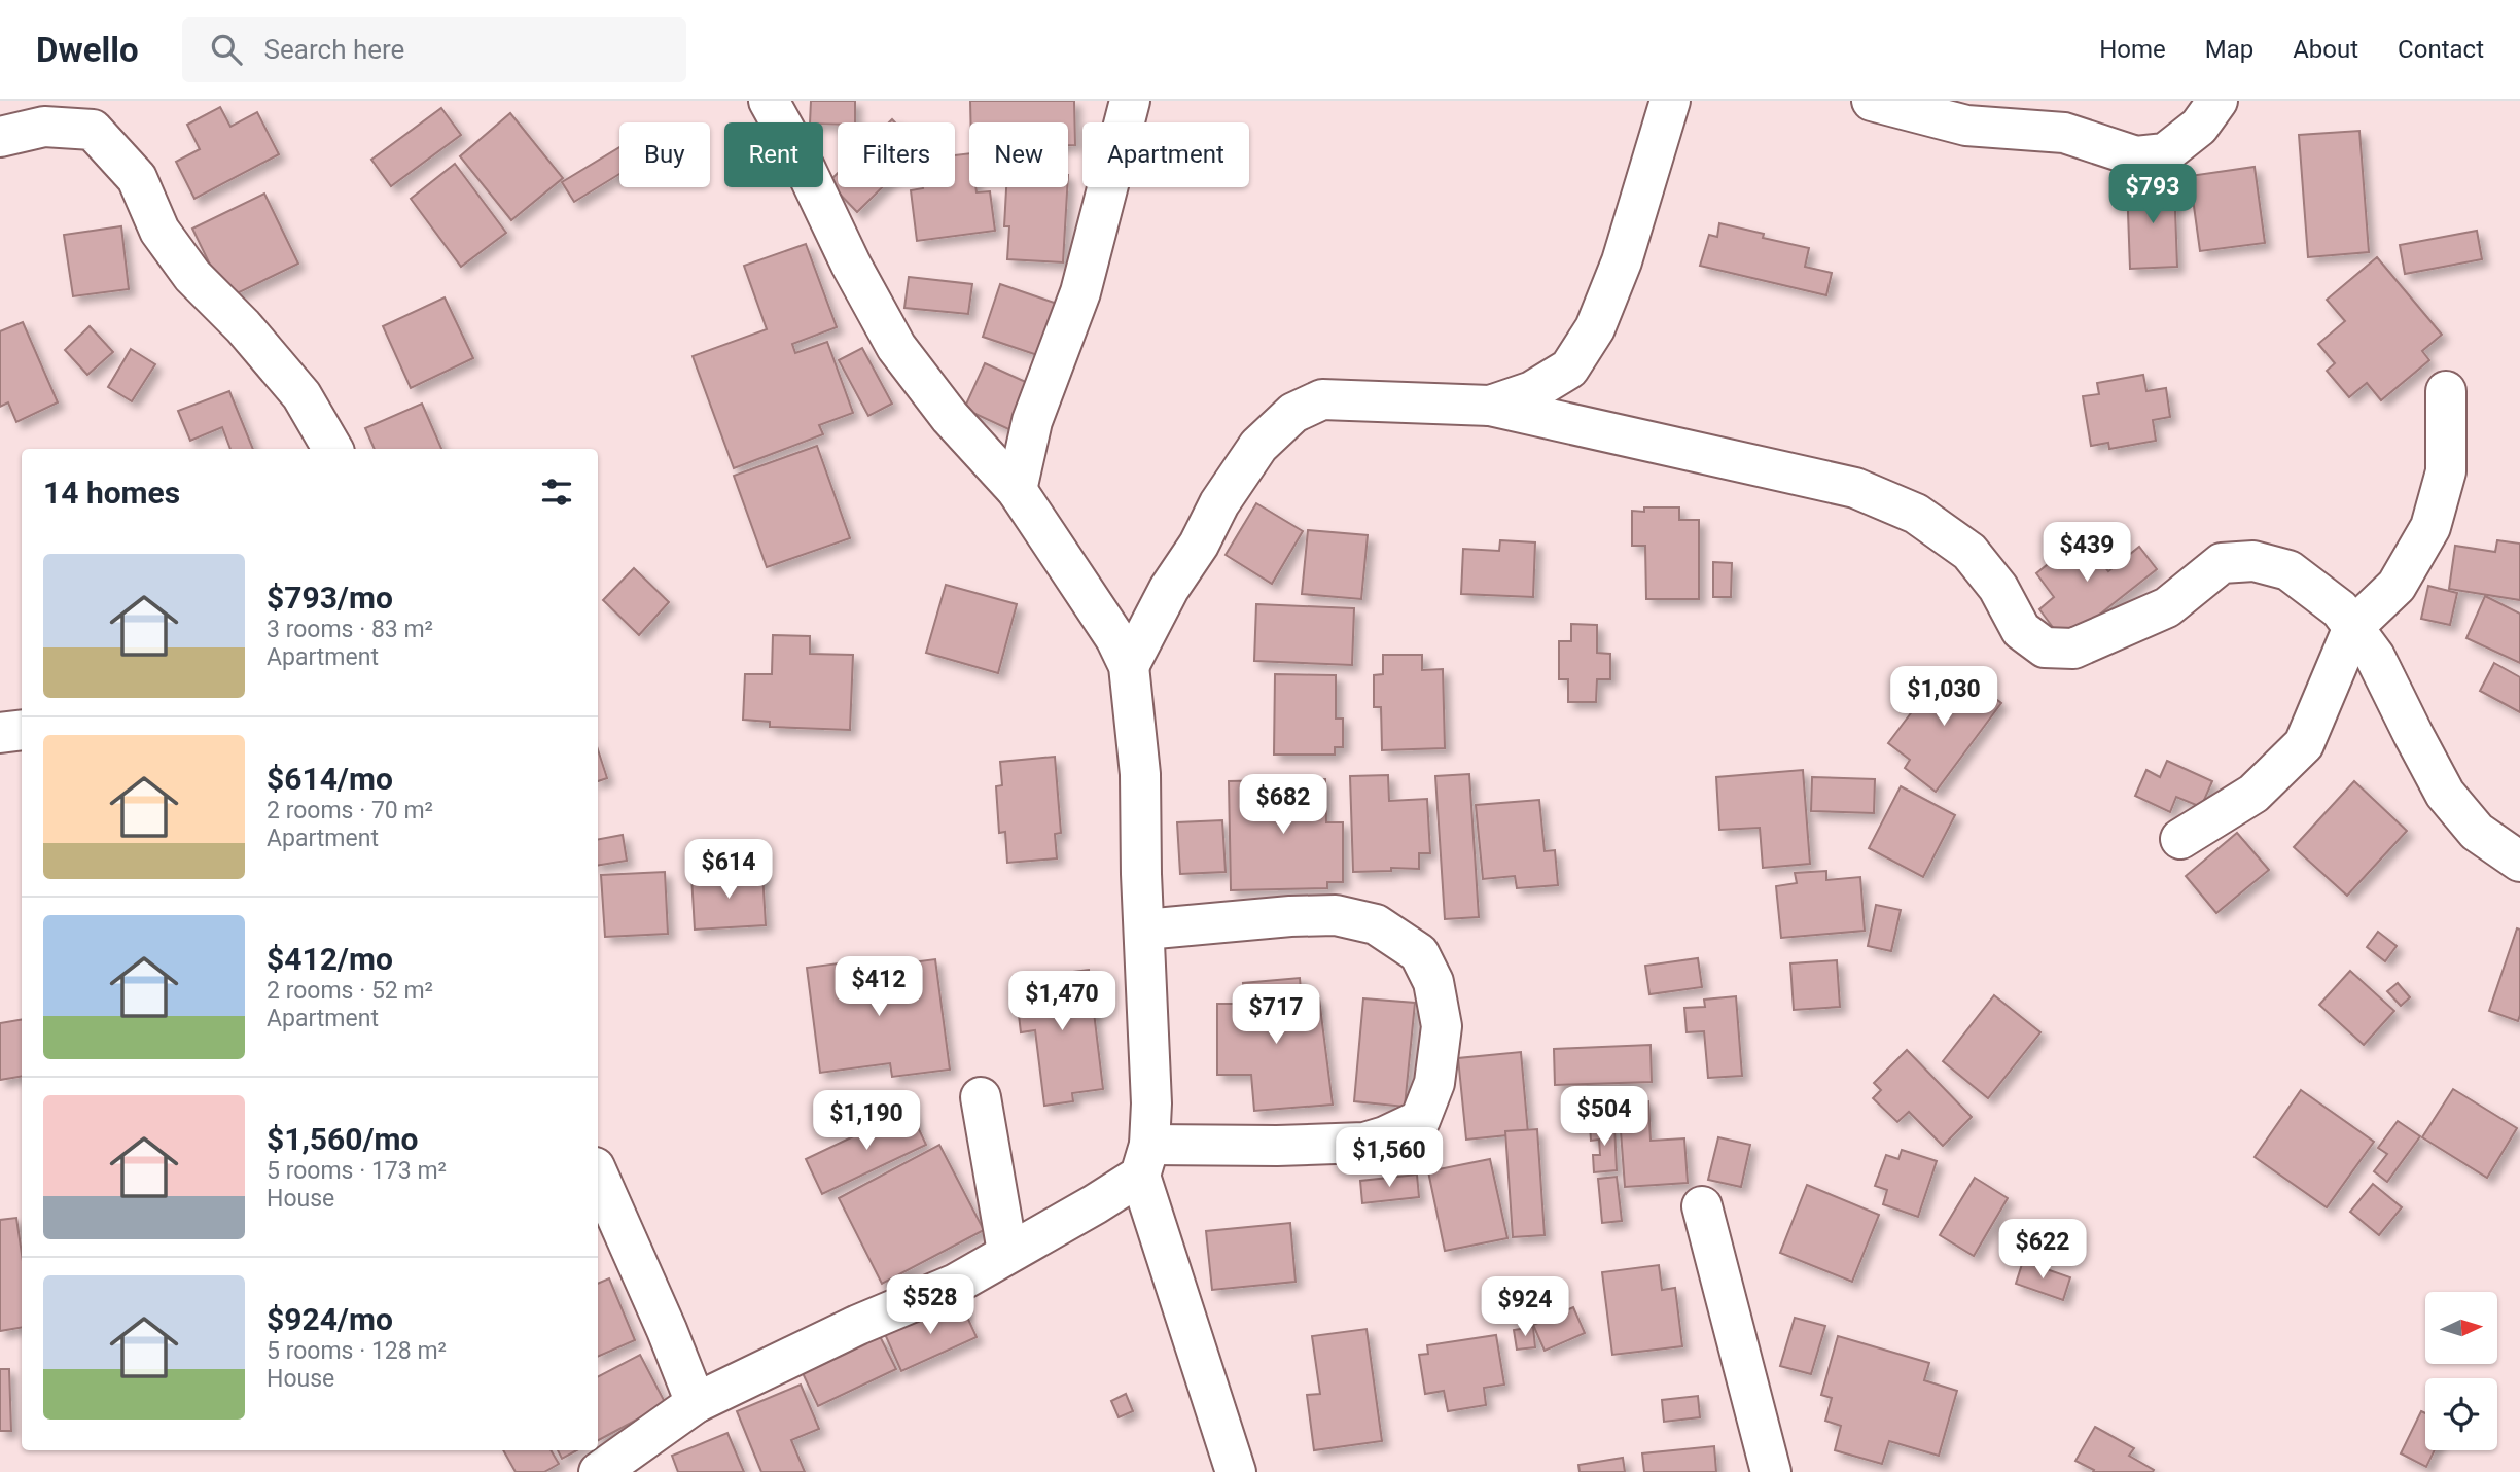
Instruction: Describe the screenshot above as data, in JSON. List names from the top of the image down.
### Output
{
  "north": "right",
  "page": {
    "header": "Dwello",
    "search": "Search here",
    "nav": [
      "Home",
      "Map",
      "About",
      "Contact"
    ],
    "chip": [
      "Buy",
      "Rent",
      "Filters",
      "New",
      "Apartment"
    ],
    "price": [
      "$793",
      "$439",
      "$1,030",
      "$682",
      "$614",
      "$412",
      "$1,470",
      "$717",
      "$504",
      "$1,190",
      "$1,560",
      "$622",
      "$528",
      "$924"
    ],
    "heading": "14 homes",
    "list": [
      {
        "name": "$793/mo",
        "note": "3 rooms · 83 m² · Apartment"
      },
      {
        "name": "$614/mo",
        "note": "2 rooms · 70 m² · Apartment"
      },
      {
        "name": "$412/mo",
        "note": "2 rooms · 52 m² · Apartment"
      },
      {
        "name": "$1,560/mo",
        "note": "5 rooms · 173 m² · House"
      },
      {
        "name": "$924/mo",
        "note": "5 rooms · 128 m² · House"
      }
    ]
  }
}
